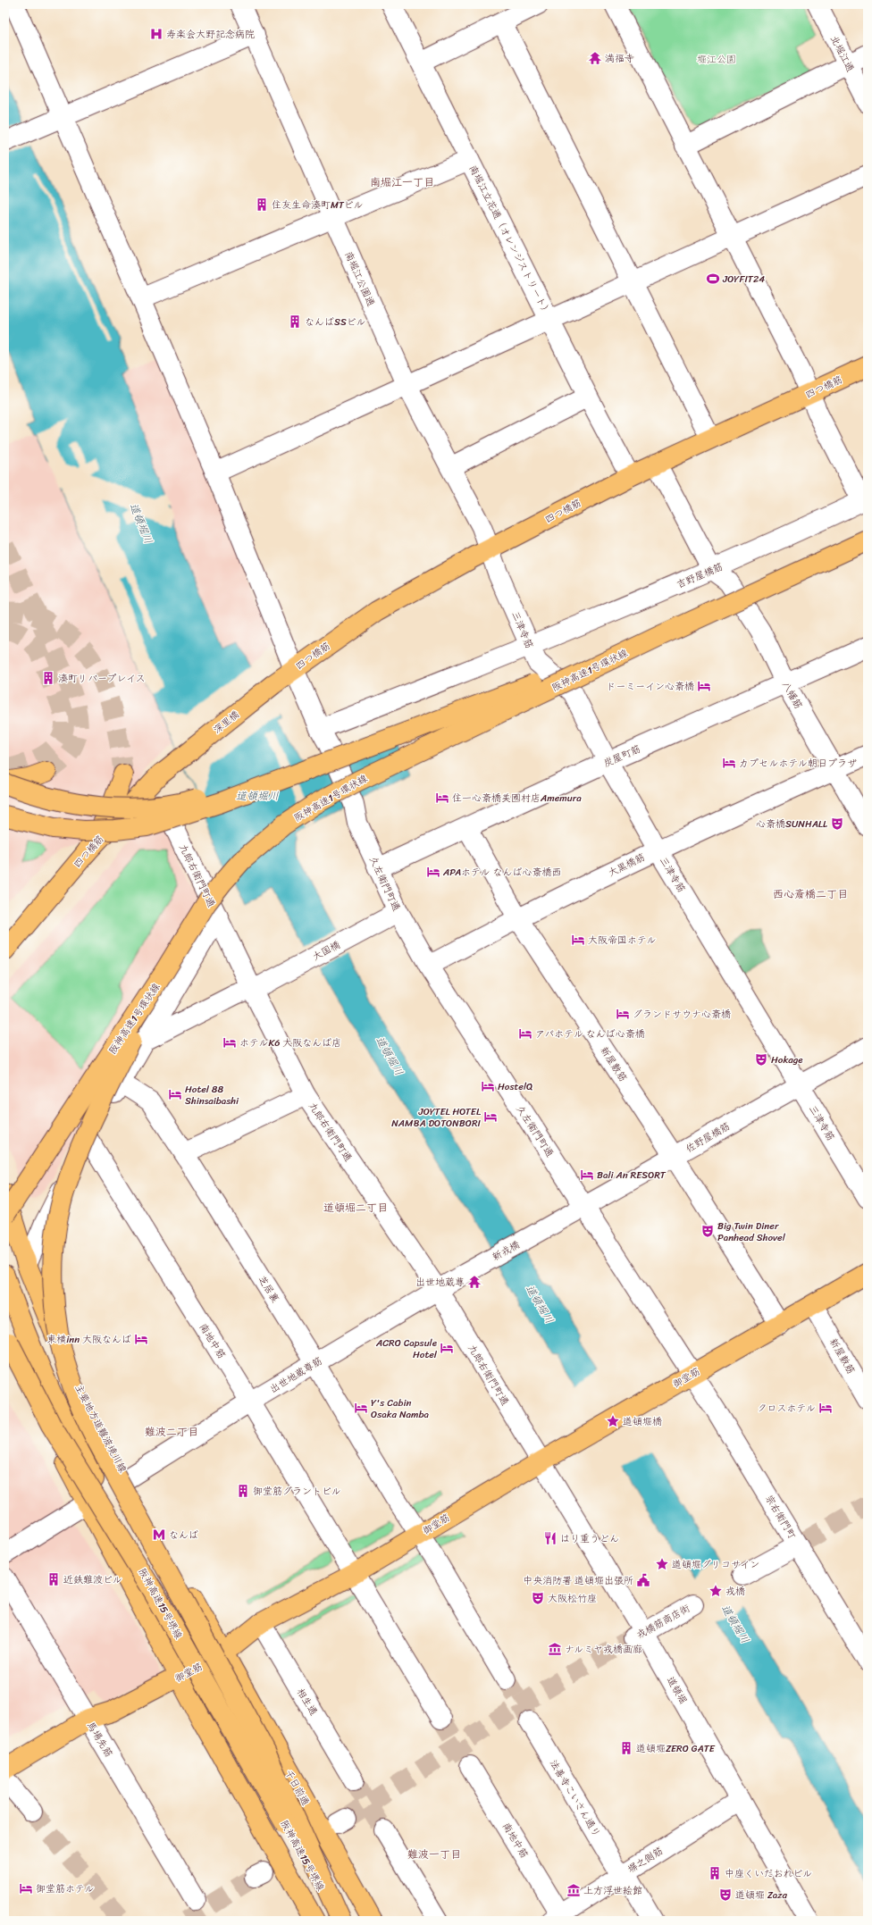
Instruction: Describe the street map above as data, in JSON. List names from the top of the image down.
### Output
{
  "streets": {
    "main road": [
      "四つ橋筋",
      "阪神高速1号環状線",
      "深里橋",
      "御堂筋",
      "主要地方道難波境川線",
      "阪神高速15号堺線",
      "千日前通"
    ],
    "street": [
      "北堀江通",
      "南堀江立花通（オレンジストリート）",
      "南堀江公園通",
      "吉野屋橋筋",
      "三津寺筋",
      "八幡筋",
      "炭屋町筋",
      "大黒橋筋",
      "九郎右衛門町通",
      "久左衛門町通",
      "大国橋",
      "新屋敷筋",
      "佐野屋橋筋",
      "新戎橋",
      "芝居裏",
      "南地中筋",
      "出世地蔵尊筋",
      "宗右衛門町",
      "戎橋筋商店街",
      "道頓堀",
      "相生通",
      "馬場先筋",
      "法善寺こいさん通り",
      "塀之側筋"
    ]
  },
  "crossings": [
    ["南堀江立花通（オレンジストリート）", "四つ橋筋"],
    ["南堀江公園通", "四つ橋筋"],
    ["南堀江公園通", "三津寺筋"],
    ["四つ橋筋", "三津寺筋"],
    ["四つ橋筋", "深里橋"],
    ["四つ橋筋", "九郎右衛門町通"],
    ["四つ橋筋", "久左衛門町通"],
    ["吉野屋橋筋", "三津寺筋"],
    ["吉野屋橋筋", "八幡筋"],
    ["吉野屋橋筋", "久左衛門町通"],
    ["三津寺筋", "炭屋町筋"],
    ["三津寺筋", "大黒橋筋"],
    ["三津寺筋", "佐野屋橋筋"],
    ["阪神高速1号環状線", "主要地方道難波境川線"],
    ["八幡筋", "炭屋町筋"],
    ["八幡筋", "大黒橋筋"],
    ["炭屋町筋", "久左衛門町通"],
    ["炭屋町筋", "新屋敷筋"],
    ["大黒橋筋", "久左衛門町通"],
    ["大黒橋筋", "新屋敷筋"],
    ["九郎右衛門町通", "大国橋"],
    ["九郎右衛門町通", "出世地蔵尊筋"],
    ["九郎右衛門町通", "御堂筋"],
    ["九郎右衛門町通", "道頓堀"],
    ["久左衛門町通", "大国橋"],
    ["久左衛門町通", "佐野屋橋筋"],
    ["久左衛門町通", "御堂筋"],
    ["久左衛門町通", "宗右衛門町"],
    ["新屋敷筋", "佐野屋橋筋"],
    ["新屋敷筋", "御堂筋"],
    ["佐野屋橋筋", "新戎橋"],
    ["新戎橋", "出世地蔵尊筋"],
    ["芝居裏", "出世地蔵尊筋"],
    ["芝居裏", "御堂筋"],
    ["南地中筋", "出世地蔵尊筋"],
    ["南地中筋", "御堂筋"],
    ["南地中筋", "塀之側筋"],
    ["出世地蔵尊筋", "主要地方道難波境川線"],
    ["御堂筋", "主要地方道難波境川線"],
    ["御堂筋", "宗右衛門町"],
    ["御堂筋", "道頓堀"],
    ["御堂筋", "相生通"],
    ["御堂筋", "馬場先筋"],
    ["御堂筋", "千日前通"],
    ["主要地方道難波境川線", "千日前通"],
    ["戎橋筋商店街", "道頓堀"],
    ["道頓堀", "塀之側筋"],
    ["法善寺こいさん通り", "塀之側筋"]
  ],
  "districts": [
    "南堀江一丁目",
    "西心斎橋二丁目",
    "道頓堀二丁目",
    "難波二丁目",
    "難波一丁目"
  ],
  "water": ["道頓堀川"],
  "parks": ["堀江公園"],
  "places": {
    "hospital": ["寿楽会大野記念病院"],
    "temple": ["満福寺", "出世地蔵尊"],
    "building": [
      "住友生命湊町MTビル",
      "なんばSSビル",
      "湊町リバープレイス",
      "御堂筋グラントビル",
      "近鉄難波ビル",
      "道頓堀ZERO GATE",
      "中座くいだおれビル"
    ],
    "sports": ["JOYFIT24"],
    "hotel": [
      "ドーミーイン心斎橋",
      "カプセルホテル朝日プラザ",
      "住一心斎橋美國村店Amemura",
      "APAホテル なんば心斎橋西",
      "大阪帝国ホテル",
      "グランドサウナ心斎橋",
      "アパホテル なんば心斎橋",
      "ホテルK6 大阪なんば店",
      "HostelQ",
      "Hotel 88 Shinsaibashi",
      "JOYTEL HOTEL NAMBA DOTONBORI",
      "Bali An RESORT",
      "東横inn 大阪なんば",
      "ACRO Capsule Hotel",
      "Y's Cabin Osaka Namba",
      "クロスホテル",
      "御堂筋ホテル"
    ],
    "theatre": [
      "心斎橋SUNHALL",
      "Hokage",
      "Big Twin Diner Panhead Shovel",
      "大阪松竹座",
      "道頓堀 Zaza"
    ],
    "place": ["道頓堀橋", "道頓堀グリコサイン", "戎橋"],
    "metro station": ["なんば"],
    "restaurant": ["はり重うどん"],
    "public building": ["中央消防署 道頓堀出張所"],
    "museum": ["ナルミヤ戎橋画廊", "上方浮世絵館"]
  }
}
